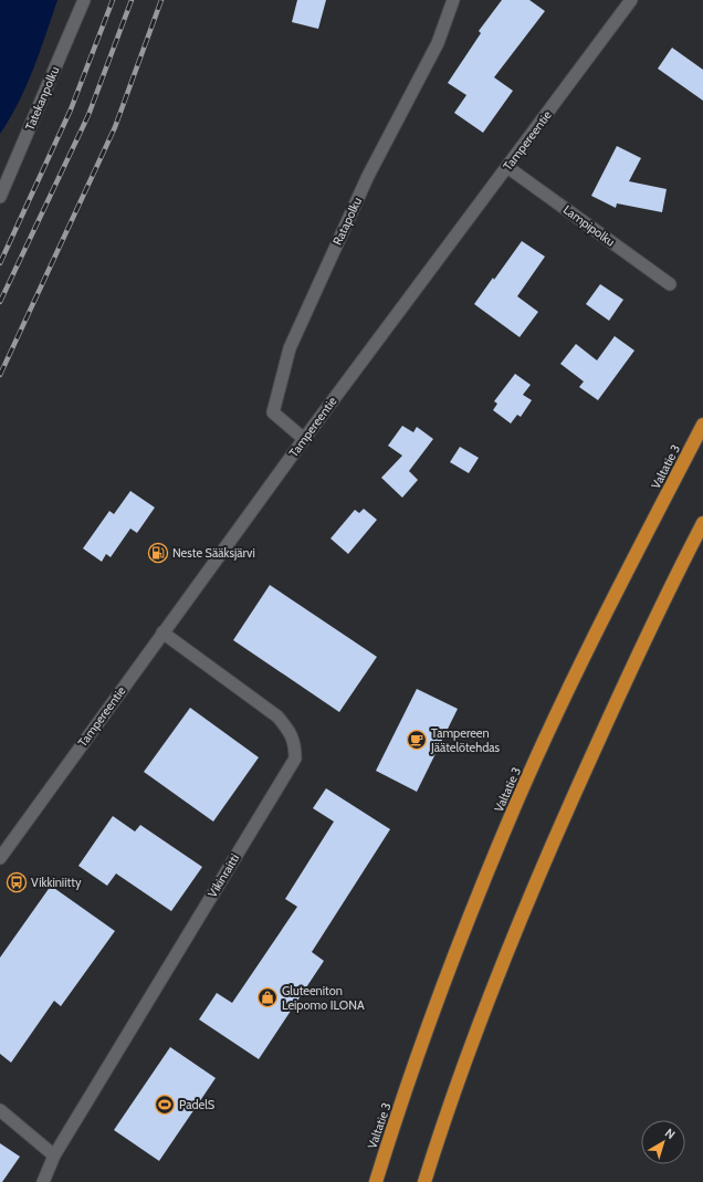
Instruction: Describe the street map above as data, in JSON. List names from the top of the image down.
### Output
{
  "streets": {
    "highway": ["Valtatie 3"],
    "street": [
      "Tatekanpolku",
      "Tampereentie",
      "Ratapolku",
      "Lampipolku",
      "Vikinraitti"
    ]
  },
  "crossings": [
    ["Tampereentie", "Ratapolku"],
    ["Tampereentie", "Lampipolku"],
    ["Tampereentie", "Vikinraitti"]
  ],
  "places": {
    "fuel station": ["Neste Sääksjärvi"],
    "cafe": ["Tampereen Jäätelötehdas"],
    "bus stop": ["Vikkiniitty"],
    "shop": ["Gluteeniton Leipomo ILONA"],
    "sports": ["PadelS"]
  },
  "north": "top right"
}
